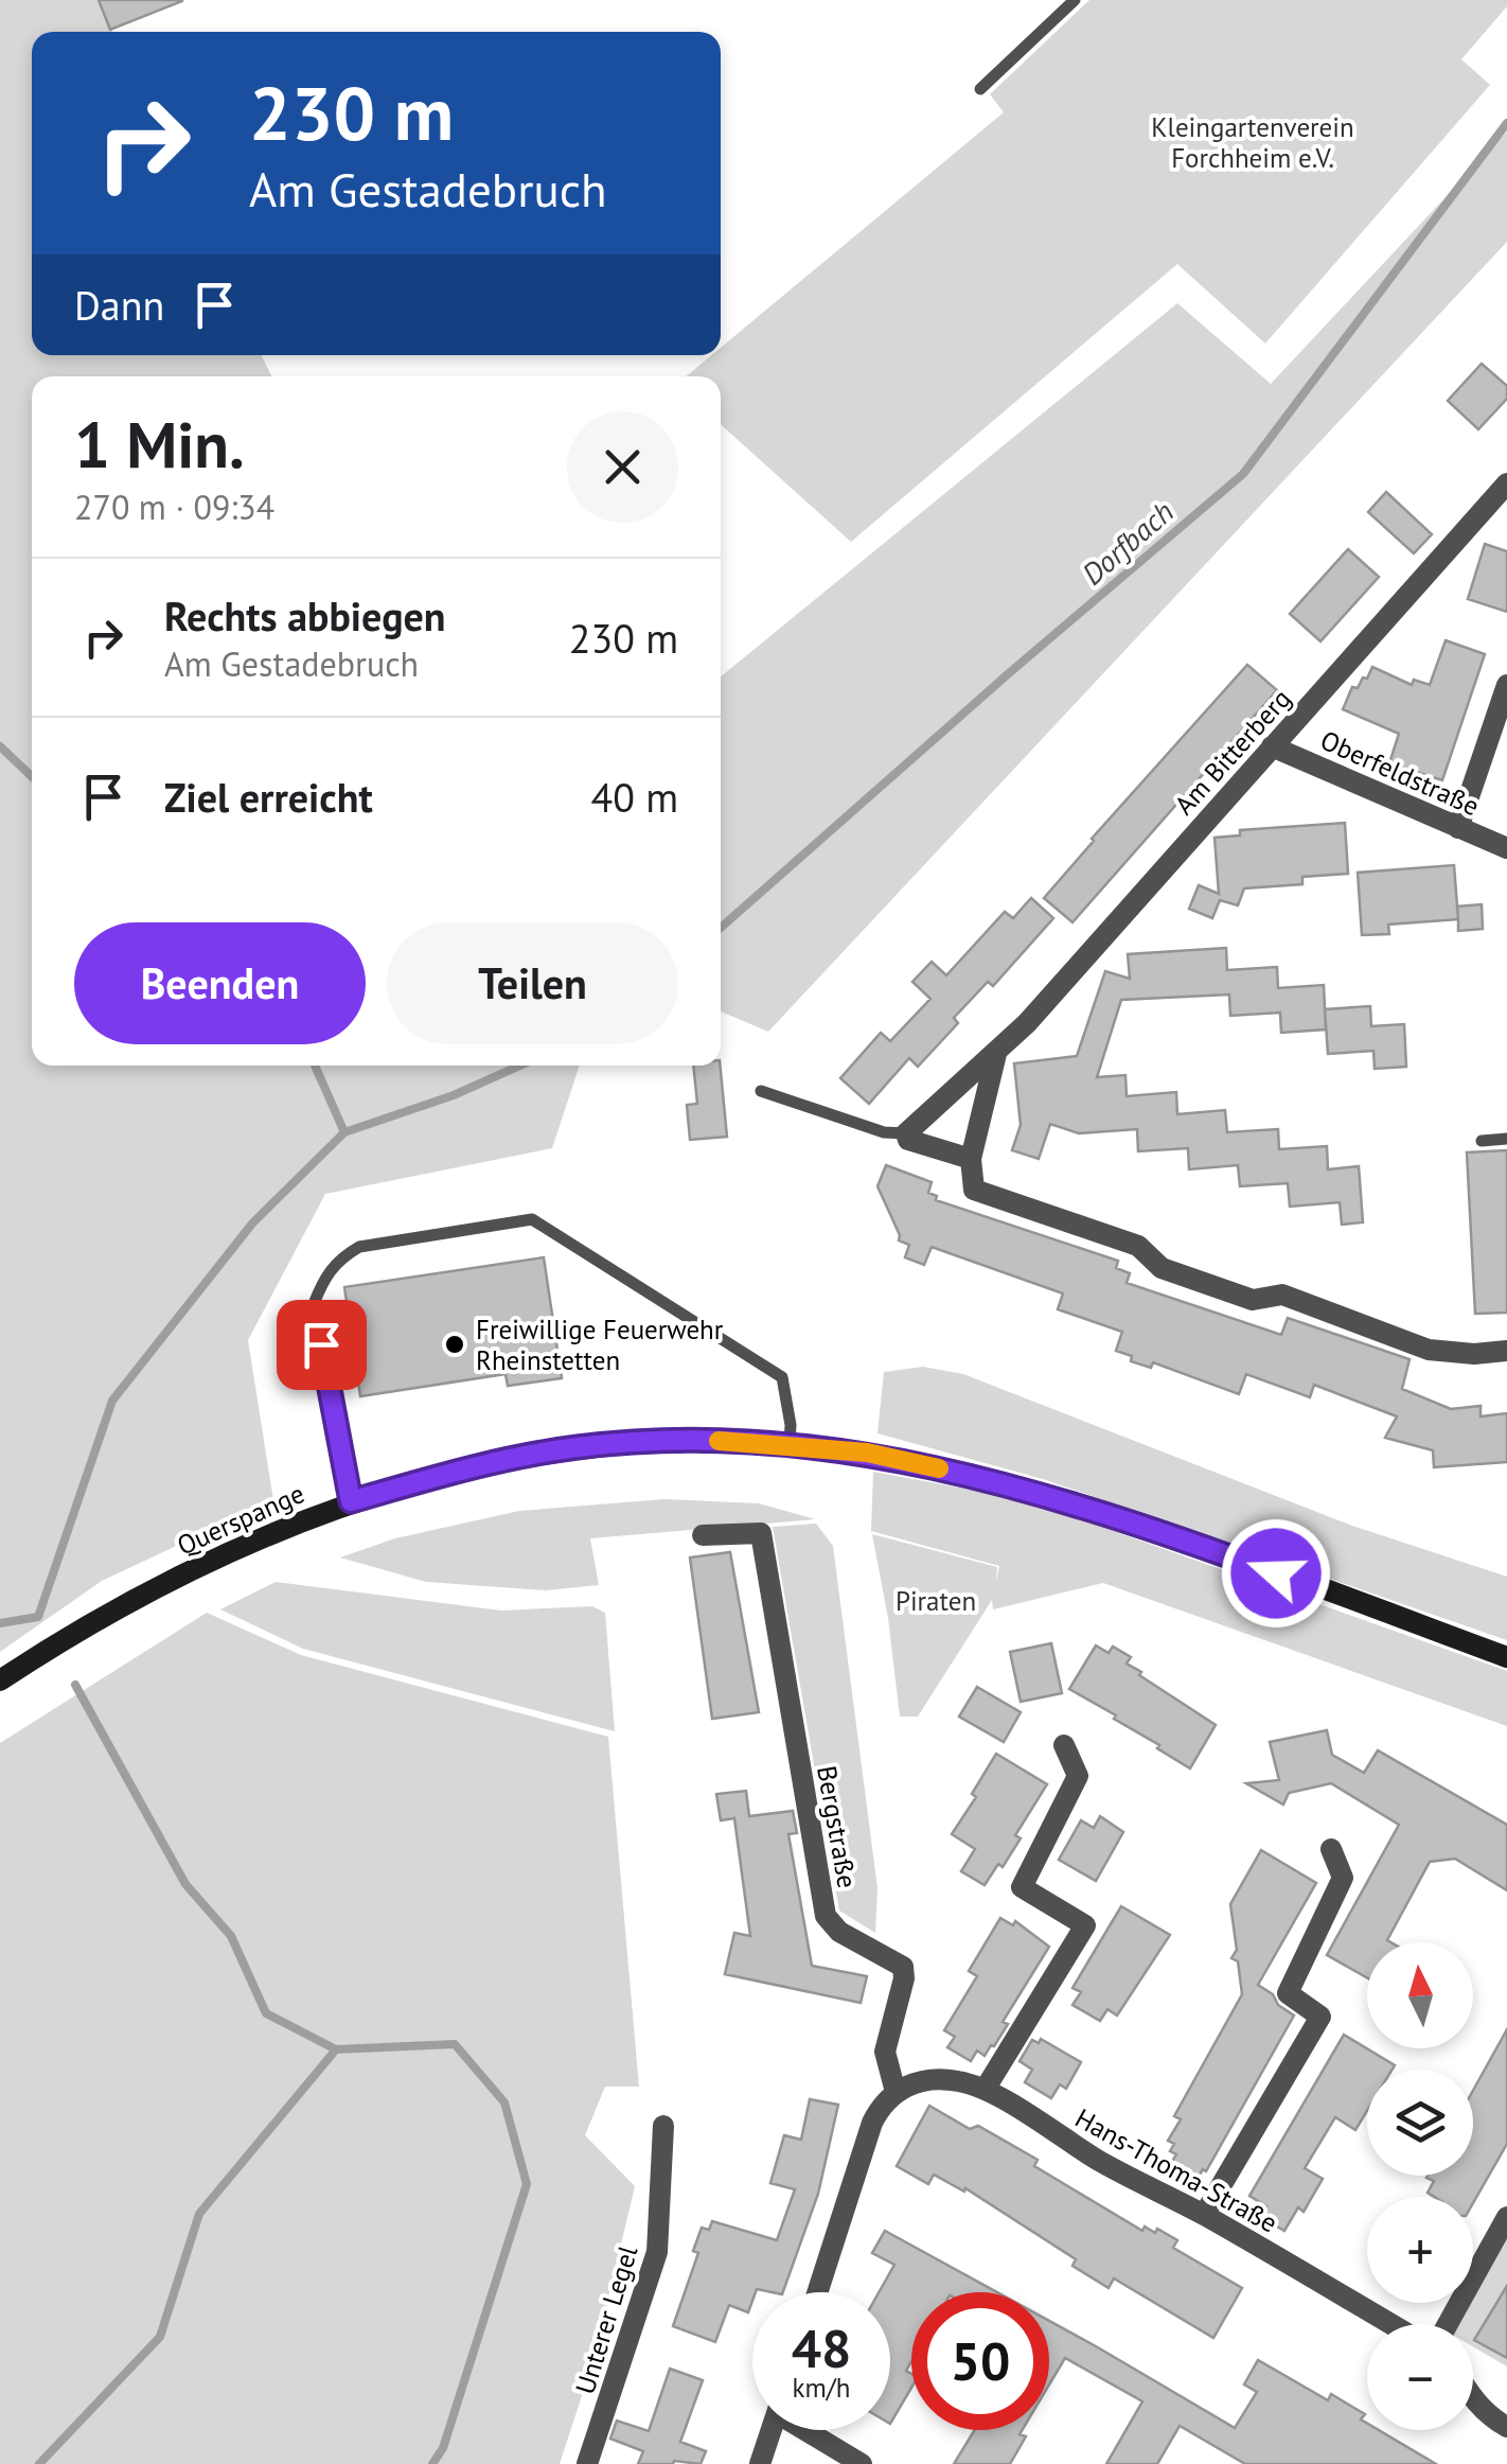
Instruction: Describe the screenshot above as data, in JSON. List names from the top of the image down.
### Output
{
  "streets": {
    "main road": ["Querspange"],
    "street": [
      "Am Bitterberg",
      "Oberfeldstraße",
      "Bergstraße",
      "Hans-Thoma-Straße",
      "Unterer Legel"
    ]
  },
  "crossings": [
    ["Am Bitterberg", "Oberfeldstraße"],
    ["Bergstraße", "Hans-Thoma-Straße"]
  ],
  "water": ["Dorfbach"],
  "parks": ["Kleingartenverein Forchheim e.V.", "Piraten"],
  "places": ["Freiwillige Feuerwehr Rheinstetten"],
  "north": "top",
  "page": {
    "turn": ["230 m", "Am Gestadebruch"],
    "then": "Dann",
    "heading": ["1 Min.", "270 m · 09:34"],
    "list": [
      {
        "name": "Rechts abbiegen",
        "note": "Am Gestadebruch",
        "value": "230 m"
      },
      {
        "name": "Ziel erreicht",
        "value": "40 m"
      }
    ],
    "buttons": ["Beenden", "Teilen"],
    "map_buttons": ["+", "−"],
    "speed": "48 km/h",
    "limit": "50"
  }
}
